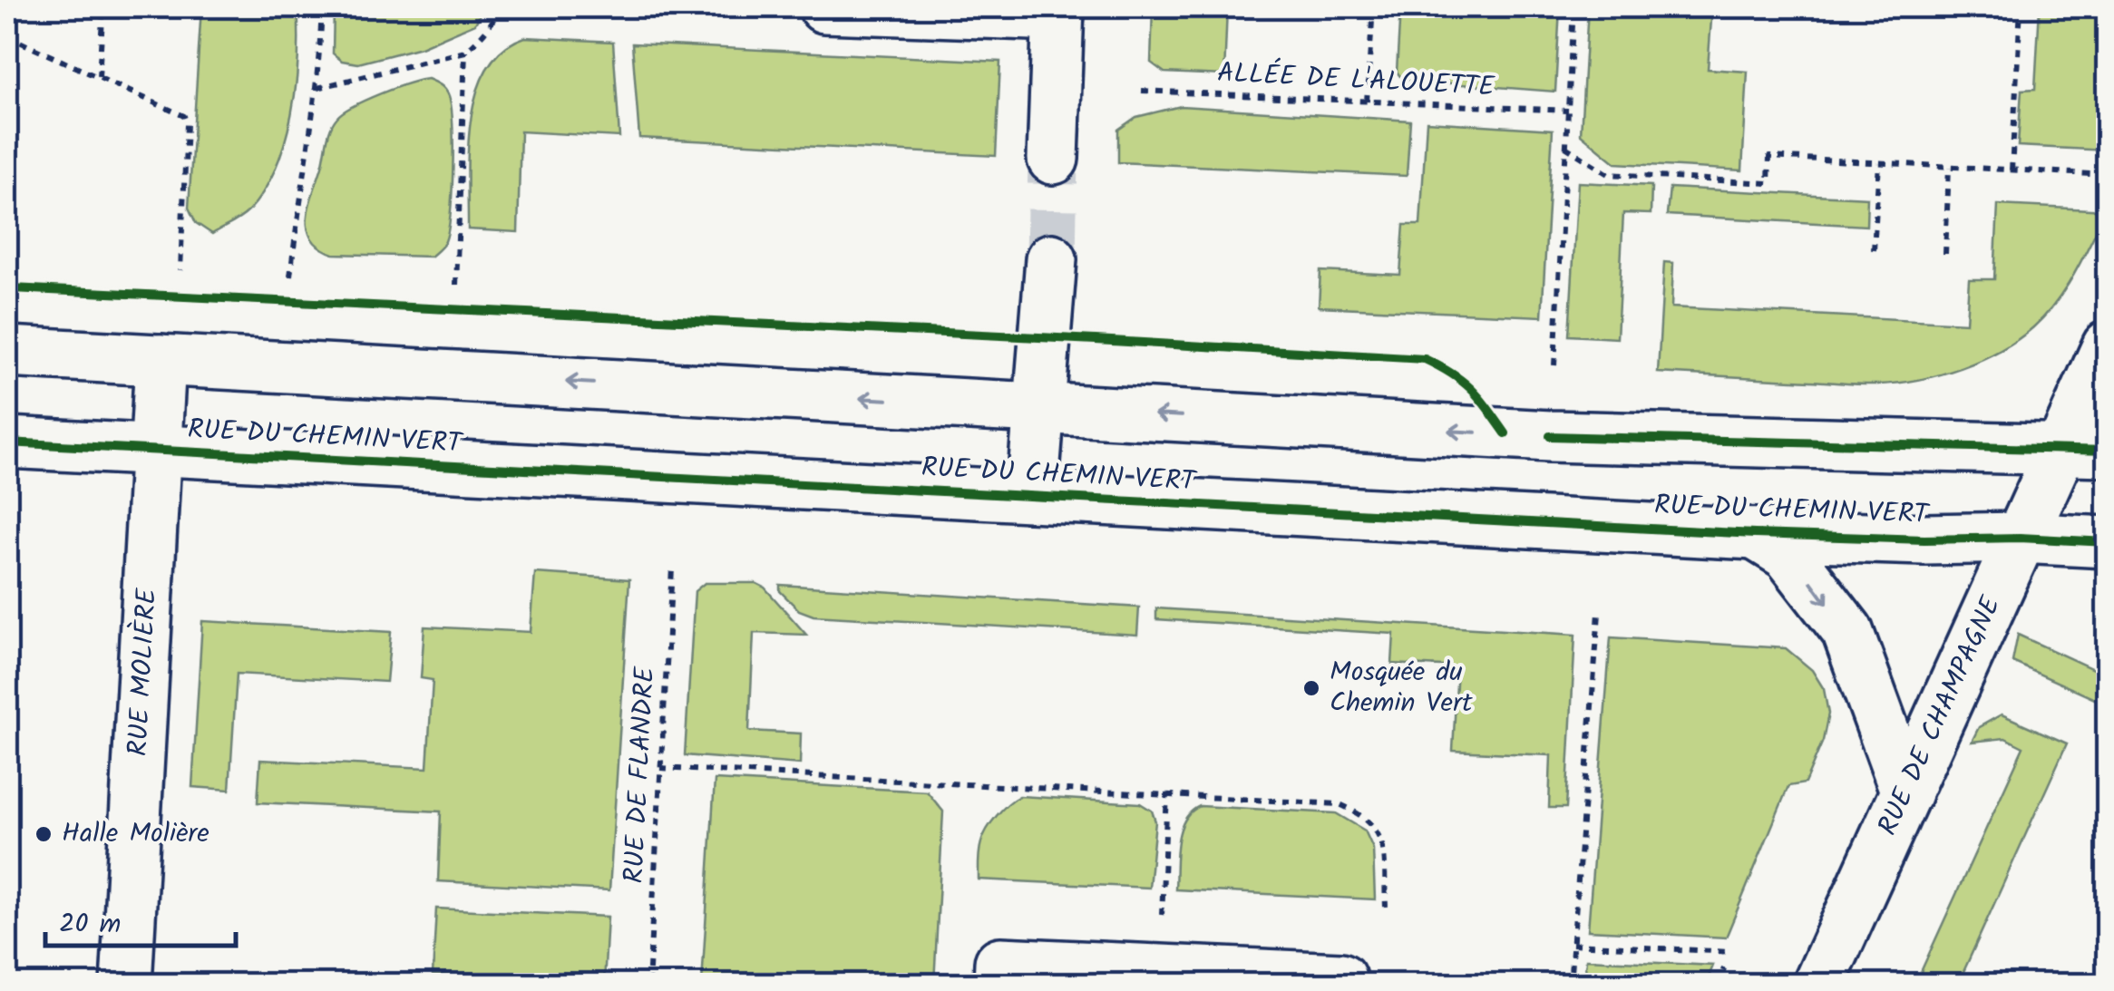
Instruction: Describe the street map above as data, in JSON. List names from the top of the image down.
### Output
{
  "streets": {
    "street": ["RUE DU CHEMIN VERT", "RUE MOLIÈRE", "RUE DE CHAMPAGNE"],
    "path": ["ALLÉE DE L'ALOUETTE", "RUE DE FLANDRE"]
  },
  "crossings": [
    ["RUE DU CHEMIN VERT", "RUE MOLIÈRE"],
    ["RUE DU CHEMIN VERT", "RUE DE CHAMPAGNE"]
  ],
  "places": ["Mosquée du Chemin Vert", "Halle Molière"],
  "scale_bar": "20 m"
}
